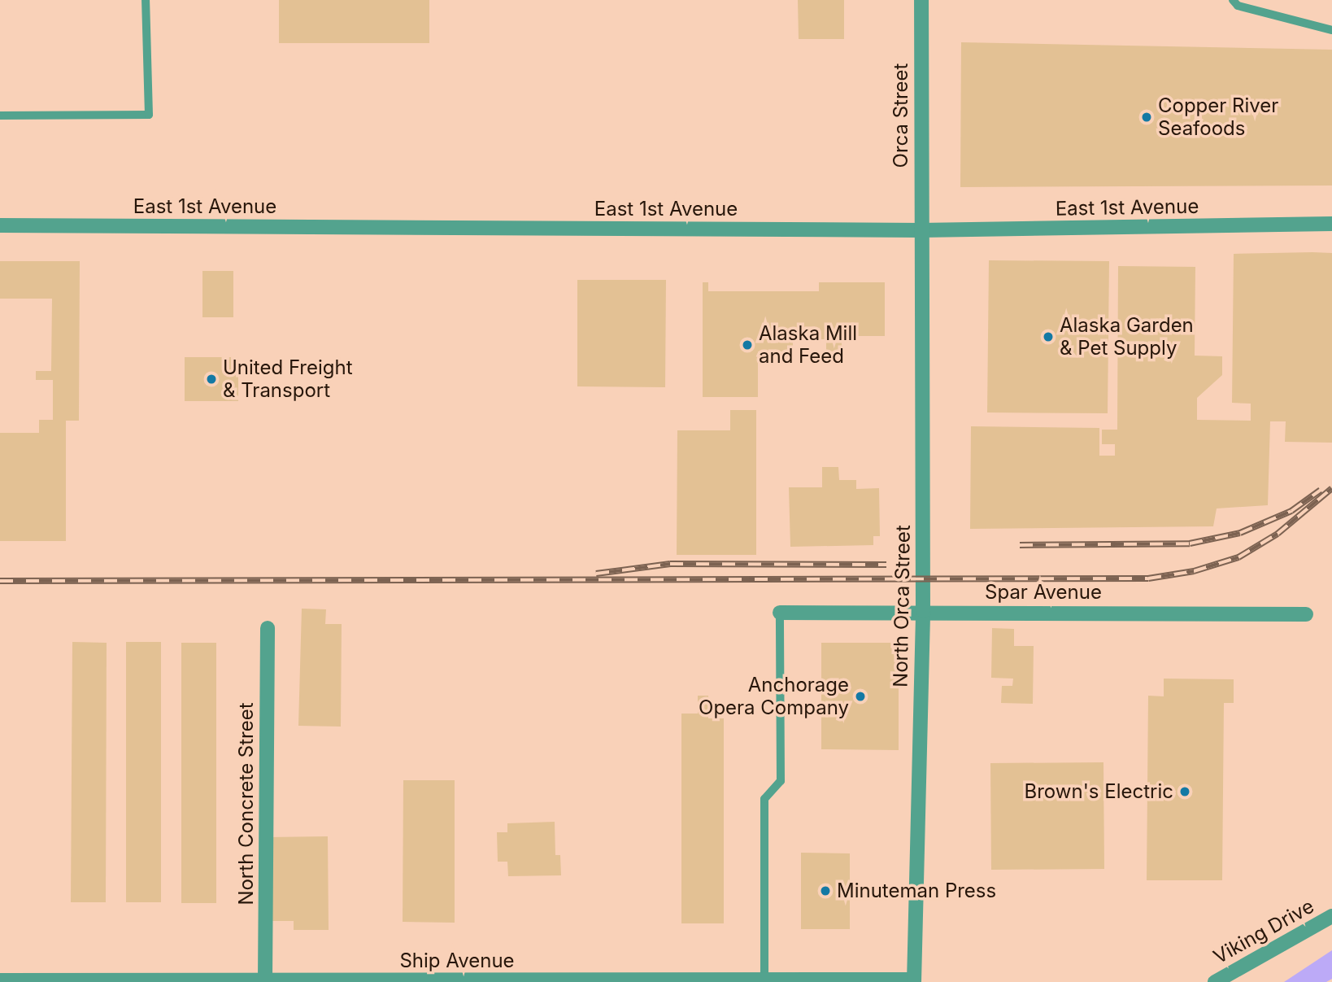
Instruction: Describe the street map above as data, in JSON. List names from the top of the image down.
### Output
{
  "streets": {
    "street": [
      "Orca Street",
      "East 1st Avenue",
      "Spar Avenue",
      "North Orca Street",
      "North Concrete Street",
      "Viking Drive",
      "Ship Avenue"
    ]
  },
  "crossings": [
    ["Orca Street", "East 1st Avenue"],
    ["Orca Street", "North Orca Street"],
    ["East 1st Avenue", "North Orca Street"],
    ["Spar Avenue", "North Orca Street"],
    ["North Orca Street", "Ship Avenue"],
    ["North Concrete Street", "Ship Avenue"]
  ],
  "places": [
    "Copper River Seafoods",
    "Alaska Garden & Pet Supply",
    "Alaska Mill and Feed",
    "United Freight & Transport",
    "Anchorage Opera Company",
    "Brown's Electric",
    "Minuteman Press"
  ]
}
